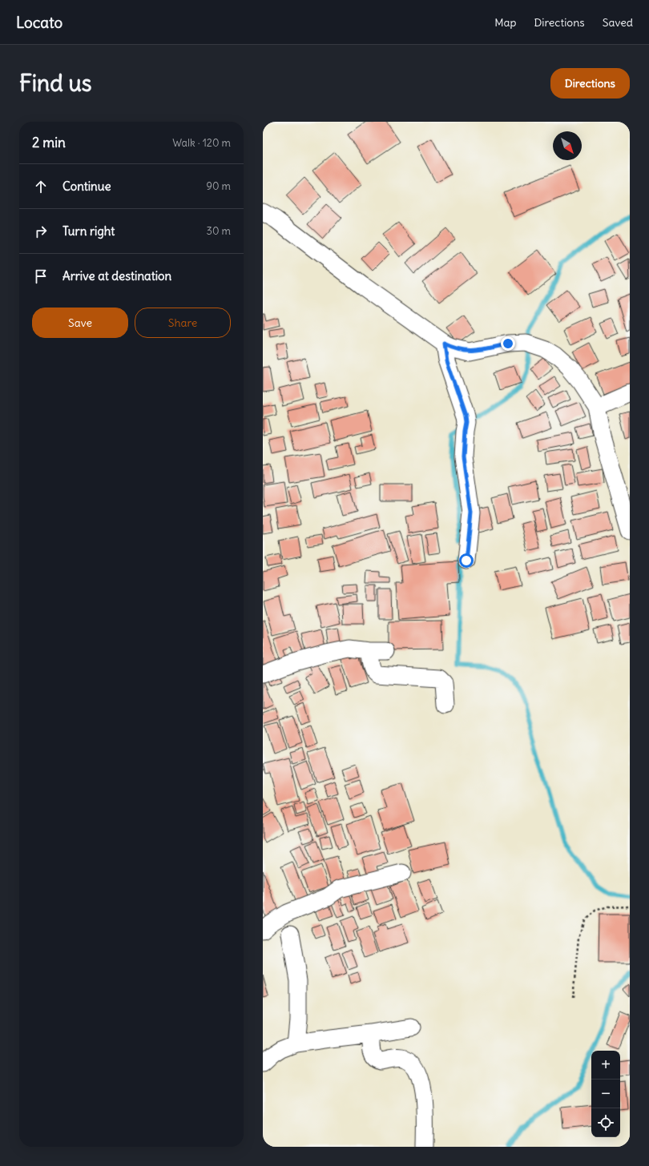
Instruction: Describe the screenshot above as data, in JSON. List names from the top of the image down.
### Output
{
  "north": "bottom right",
  "page": {
    "header": "Locato",
    "nav": ["Map", "Directions", "Saved"],
    "buttons": [
      "Directions",
      ["Save", "Share"]
    ],
    "title": "Find us",
    "heading": ["2 min", "Walk · 120 m"],
    "list": [
      ["Continue", "90 m"],
      ["Turn right", "30 m"],
      "Arrive at destination"
    ],
    "map_buttons": ["+", "−"]
  }
}
